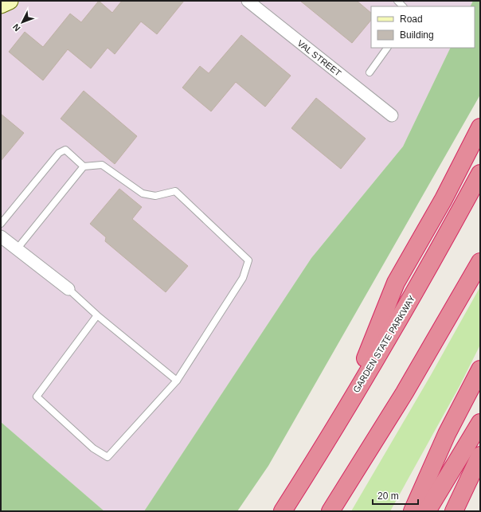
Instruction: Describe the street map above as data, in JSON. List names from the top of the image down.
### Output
{
  "streets": {
    "highway": ["GARDEN STATE PARKWAY"],
    "street": ["VAL STREET"]
  },
  "legend": ["Road", "Building"],
  "scale_bar": "20 m",
  "north": "bottom left"
}
